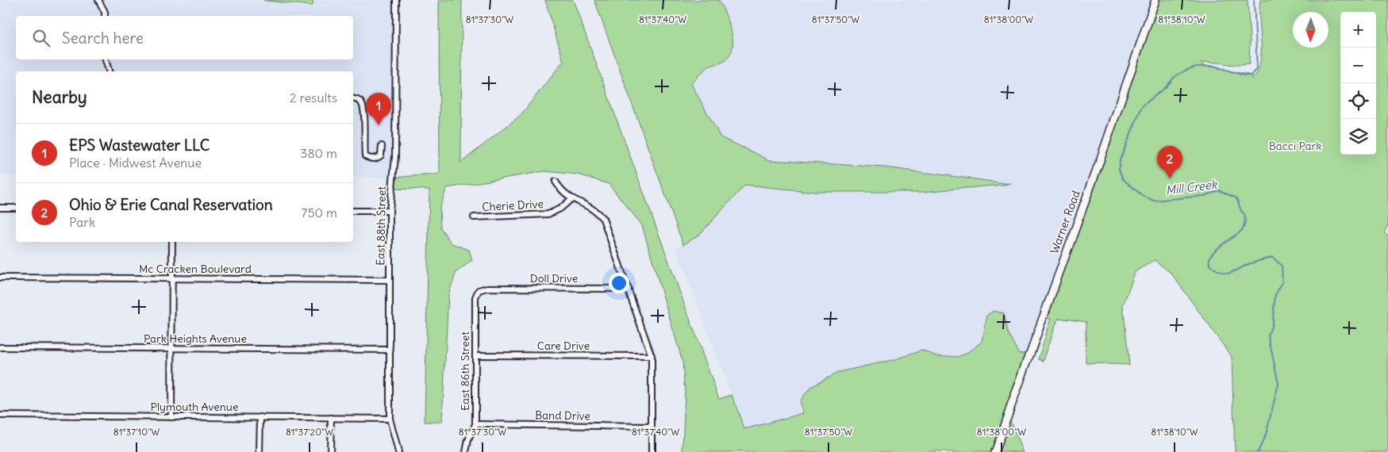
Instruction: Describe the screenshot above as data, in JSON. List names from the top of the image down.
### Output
{
  "streets": {
    "main road": ["Warner Road"],
    "street": [
      "Cherie Drive",
      "East 88th Street",
      "Mc Cracken Boulevard",
      "Doll Drive",
      "Park Heights Avenue",
      "Care Drive",
      "East 86th Street",
      "Plymouth Avenue",
      "Band Drive"
    ]
  },
  "crossings": [
    ["East 88th Street", "Mc Cracken Boulevard"],
    ["East 88th Street", "Park Heights Avenue"],
    ["East 88th Street", "Plymouth Avenue"],
    ["Doll Drive", "East 86th Street"],
    ["Care Drive", "East 86th Street"],
    ["East 86th Street", "Band Drive"]
  ],
  "water": ["Mill Creek"],
  "parks": ["Bacci Park"],
  "north": "bottom",
  "page": {
    "map_buttons": ["+", "−"],
    "search": "Search here",
    "heading": ["Nearby", "2 results"],
    "pins": ["1", "2"],
    "list": [
      {
        "mark": "1",
        "name": "EPS Wastewater LLC",
        "note": "Place · Midwest Avenue",
        "value": "380 m"
      },
      {
        "mark": "2",
        "name": "Ohio & Erie Canal Reservation",
        "note": "Park",
        "value": "750 m"
      }
    ]
  },
  "coordinates": [
    "81°37'30\"W",
    "81°37'40\"W",
    "81°37'50\"W",
    "81°38'00\"W",
    "81°38'10\"W",
    "81°37'10\"W",
    "81°37'20\"W"
  ]
}
